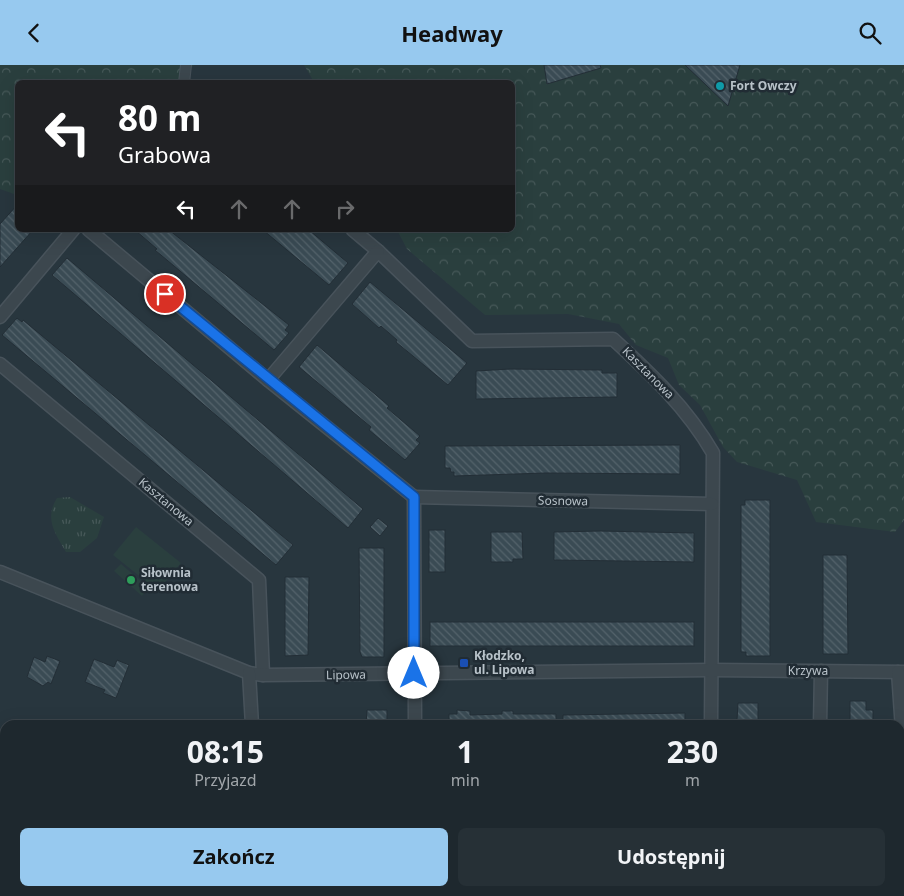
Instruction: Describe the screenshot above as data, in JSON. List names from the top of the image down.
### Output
{
  "streets": {
    "street": [
      "Kasztanowa",
      "Sosnowa",
      "Krzywa",
      "Lipowa"
    ]
  },
  "crossings": [
    ["Kasztanowa", "Sosnowa"],
    ["Kasztanowa", "Krzywa"],
    ["Kasztanowa", "Lipowa"],
    ["Krzywa", "Lipowa"]
  ],
  "places": {
    "other": ["Fort Owczy", "Siłownia terenowa"],
    "transit": ["Kłodzko, ul. Lipowa"]
  },
  "page": {
    "header": "Headway",
    "turn": ["80 m", "Grabowa"],
    "eta": [
      "08:15",
      "Przyjazd",
      "1",
      "min",
      "230",
      "m"
    ],
    "buttons": ["Zakończ", "Udostępnij"]
  }
}
